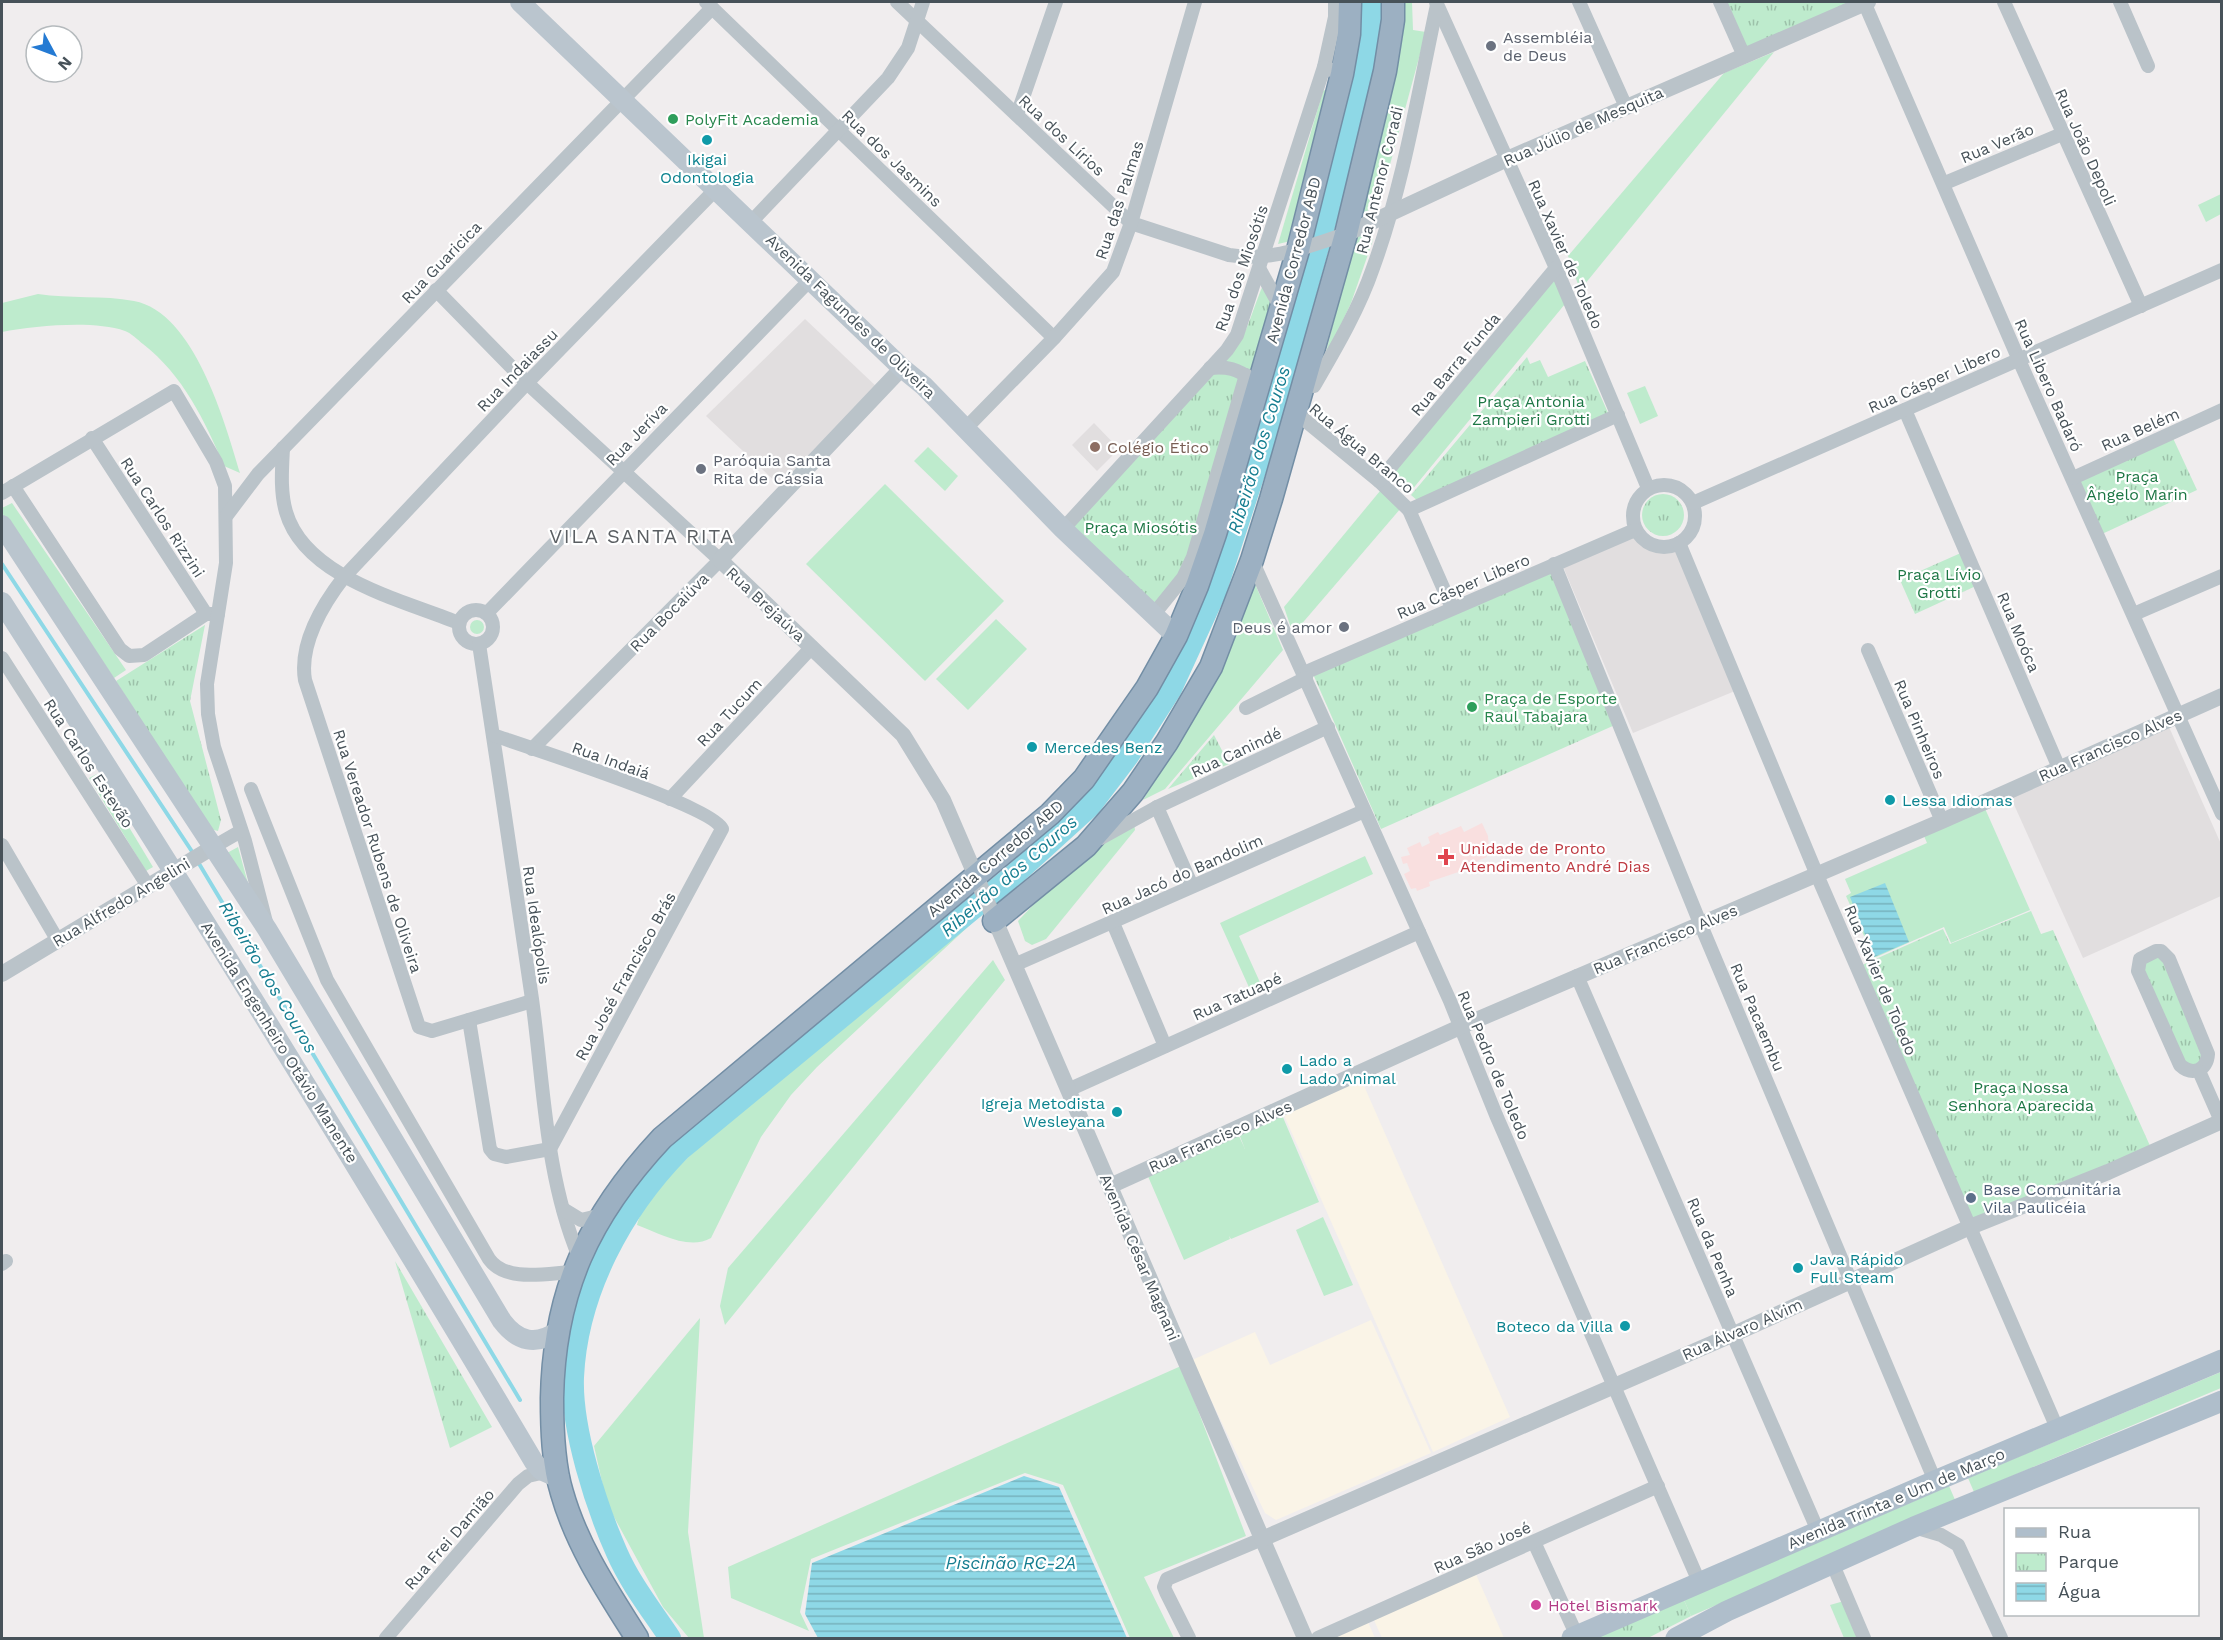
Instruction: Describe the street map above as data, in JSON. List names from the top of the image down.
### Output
{
  "streets": {
    "highway": ["Avenida Corredor ABD"],
    "main road": ["Avenida Fagundes de Oliveira", "Avenida Engenheiro Otávio Manente", "Avenida Trinta e Um de Março"],
    "street": [
      "Rua Júlio de Mesquita",
      "Rua dos Lírios",
      "Rua Verão",
      "Rua João Depoli",
      "Rua dos Jasmins",
      "Rua Antenor Coradi",
      "Rua das Palmas",
      "Rua Xavier de Toledo",
      "Rua Guaricica",
      "Rua dos Miosótis",
      "Rua Barra Funda",
      "Rua Indaiassu",
      "Rua Cásper Libero",
      "Rua Libero Badaró",
      "Rua Belém",
      "Rua Jeríva",
      "Rua Água Branco",
      "Rua Carlos Rizzini",
      "Rua Brejaúva",
      "Rua Bocaiúva",
      "Rua Moóca",
      "Rua Tucum",
      "Rua Pinheiros",
      "Rua Francisco Alves",
      "Rua Canindé",
      "Rua Indaiá",
      "Rua Carlos Estevão",
      "Rua Vereador Rubens de Oliveira",
      "Rua Jacó do Bandolim",
      "Rua Alfredo Angelini",
      "Rua Idealópolis",
      "Rua José Francisco Brás",
      "Rua Tatuapé",
      "Rua Pacaembu",
      "Rua Pedro de Toledo",
      "Rua da Penha",
      "Avenida César Magnani",
      "Rua Álvaro Alvim",
      "Rua Frei Damião",
      "Rua São José"
    ]
  },
  "crossings": [
    ["Rua Júlio de Mesquita", "Rua dos Lírios"],
    ["Rua Júlio de Mesquita", "Rua Antenor Coradi"],
    ["Rua Júlio de Mesquita", "Rua Xavier de Toledo"],
    ["Rua Júlio de Mesquita", "Avenida Corredor ABD"],
    ["Rua Júlio de Mesquita", "Rua Libero Badaró"],
    ["Rua dos Lírios", "Rua das Palmas"],
    ["Rua dos Lírios", "Avenida Corredor ABD"],
    ["Rua dos Lírios", "Rua dos Miosótis"],
    ["Rua Verão", "Rua João Depoli"],
    ["Rua Verão", "Rua Libero Badaró"],
    ["Rua João Depoli", "Rua Cásper Libero"],
    ["Rua dos Jasmins", "Rua das Palmas"],
    ["Rua dos Jasmins", "Rua Guaricica"],
    ["Rua Antenor Coradi", "Rua Xavier de Toledo"],
    ["Rua das Palmas", "Avenida Fagundes de Oliveira"],
    ["Rua Xavier de Toledo", "Rua Barra Funda"],
    ["Rua Xavier de Toledo", "Rua Cásper Libero"],
    ["Rua Xavier de Toledo", "Rua Francisco Alves"],
    ["Rua Xavier de Toledo", "Rua Álvaro Alvim"],
    ["Rua Xavier de Toledo", "Avenida Trinta e Um de Março"],
    ["Avenida Corredor ABD", "Rua dos Miosótis"],
    ["Avenida Corredor ABD", "Avenida Fagundes de Oliveira"],
    ["Avenida Corredor ABD", "Rua Brejaúva"],
    ["Avenida Corredor ABD", "Rua Idealópolis"],
    ["Avenida Corredor ABD", "Avenida Engenheiro Otávio Manente"],
    ["Avenida Corredor ABD", "Avenida César Magnani"],
    ["Avenida Corredor ABD", "Rua Frei Damião"],
    ["Rua Guaricica", "Avenida Fagundes de Oliveira"],
    ["Rua Guaricica", "Rua Brejaúva"],
    ["Rua dos Miosótis", "Avenida Fagundes de Oliveira"],
    ["Avenida Fagundes de Oliveira", "Rua Indaiassu"],
    ["Avenida Fagundes de Oliveira", "Rua Jeríva"],
    ["Avenida Fagundes de Oliveira", "Rua Bocaiúva"],
    ["Rua Barra Funda", "Rua Água Branco"],
    ["Rua Indaiassu", "Rua Brejaúva"],
    ["Rua Indaiassu", "Rua Vereador Rubens de Oliveira"],
    ["Rua Cásper Libero", "Rua Libero Badaró"],
    ["Rua Cásper Libero", "Rua Água Branco"],
    ["Rua Cásper Libero", "Rua Moóca"],
    ["Rua Cásper Libero", "Rua Pacaembu"],
    ["Rua Cásper Libero", "Rua Pedro de Toledo"],
    ["Rua Libero Badaró", "Rua Belém"],
    ["Rua Libero Badaró", "Rua Francisco Alves"],
    ["Rua Jeríva", "Rua Brejaúva"],
    ["Rua Jeríva", "Rua Idealópolis"],
    ["Rua Brejaúva", "Rua Bocaiúva"],
    ["Rua Brejaúva", "Rua Tucum"],
    ["Rua Brejaúva", "Avenida César Magnani"],
    ["Rua Bocaiúva", "Rua Indaiá"],
    ["Rua Moóca", "Rua Francisco Alves"],
    ["Rua Tucum", "Rua Indaiá"],
    ["Rua Pinheiros", "Rua Francisco Alves"],
    ["Rua Francisco Alves", "Rua Pacaembu"],
    ["Rua Francisco Alves", "Rua Pedro de Toledo"],
    ["Rua Francisco Alves", "Rua da Penha"],
    ["Rua Francisco Alves", "Avenida César Magnani"],
    ["Rua Canindé", "Rua Pedro de Toledo"],
    ["Rua Indaiá", "Rua Idealópolis"],
    ["Rua Indaiá", "Rua José Francisco Brás"],
    ["Rua Carlos Estevão", "Rua Alfredo Angelini"],
    ["Rua Vereador Rubens de Oliveira", "Rua Idealópolis"],
    ["Rua Jacó do Bandolim", "Rua Pedro de Toledo"],
    ["Rua Jacó do Bandolim", "Avenida César Magnani"],
    ["Rua Alfredo Angelini", "Avenida Engenheiro Otávio Manente"],
    ["Rua Idealópolis", "Rua José Francisco Brás"],
    ["Rua Tatuapé", "Rua Pedro de Toledo"],
    ["Rua Tatuapé", "Avenida César Magnani"],
    ["Rua Pacaembu", "Rua Álvaro Alvim"],
    ["Rua Pacaembu", "Avenida Trinta e Um de Março"],
    ["Avenida Engenheiro Otávio Manente", "Rua Frei Damião"],
    ["Rua Pedro de Toledo", "Rua Álvaro Alvim"],
    ["Rua Pedro de Toledo", "Avenida Trinta e Um de Março"],
    ["Rua Pedro de Toledo", "Rua São José"],
    ["Rua da Penha", "Rua Álvaro Alvim"],
    ["Rua da Penha", "Avenida Trinta e Um de Março"],
    ["Avenida César Magnani", "Rua Álvaro Alvim"]
  ],
  "districts": ["VILA SANTA RITA"],
  "water": ["Ribeirão dos Couros", "Piscinão RC-2A"],
  "parks": [
    "Praça Antonia Zampieri Grotti",
    "Praça Ângelo Marin",
    "Praça Miosótis",
    "Praça Lívio Grotti",
    "Praça Nossa Senhora Aparecida"
  ],
  "places": {
    "other": [
      "Assembléia de Deus",
      "PolyFit Academia",
      "Ikigai Odontologia",
      "Colégio Ético",
      "Paróquia Santa Rita de Cássia",
      "Deus é amor",
      "Praça de Esporte Raul Tabajara",
      "Mercedes Benz",
      "Lessa Idiomas",
      "Lado a Lado Animal",
      "Igreja Metodista Wesleyana",
      "Base Comunitária Vila Paulicéia",
      "Java Rápido Full Steam",
      "Boteco da Villa",
      "Hotel Bismark"
    ],
    "health": ["Unidade de Pronto Atendimento André Dias"]
  },
  "legend": ["Rua", "Parque", "Água"],
  "north": "bottom right"
}
